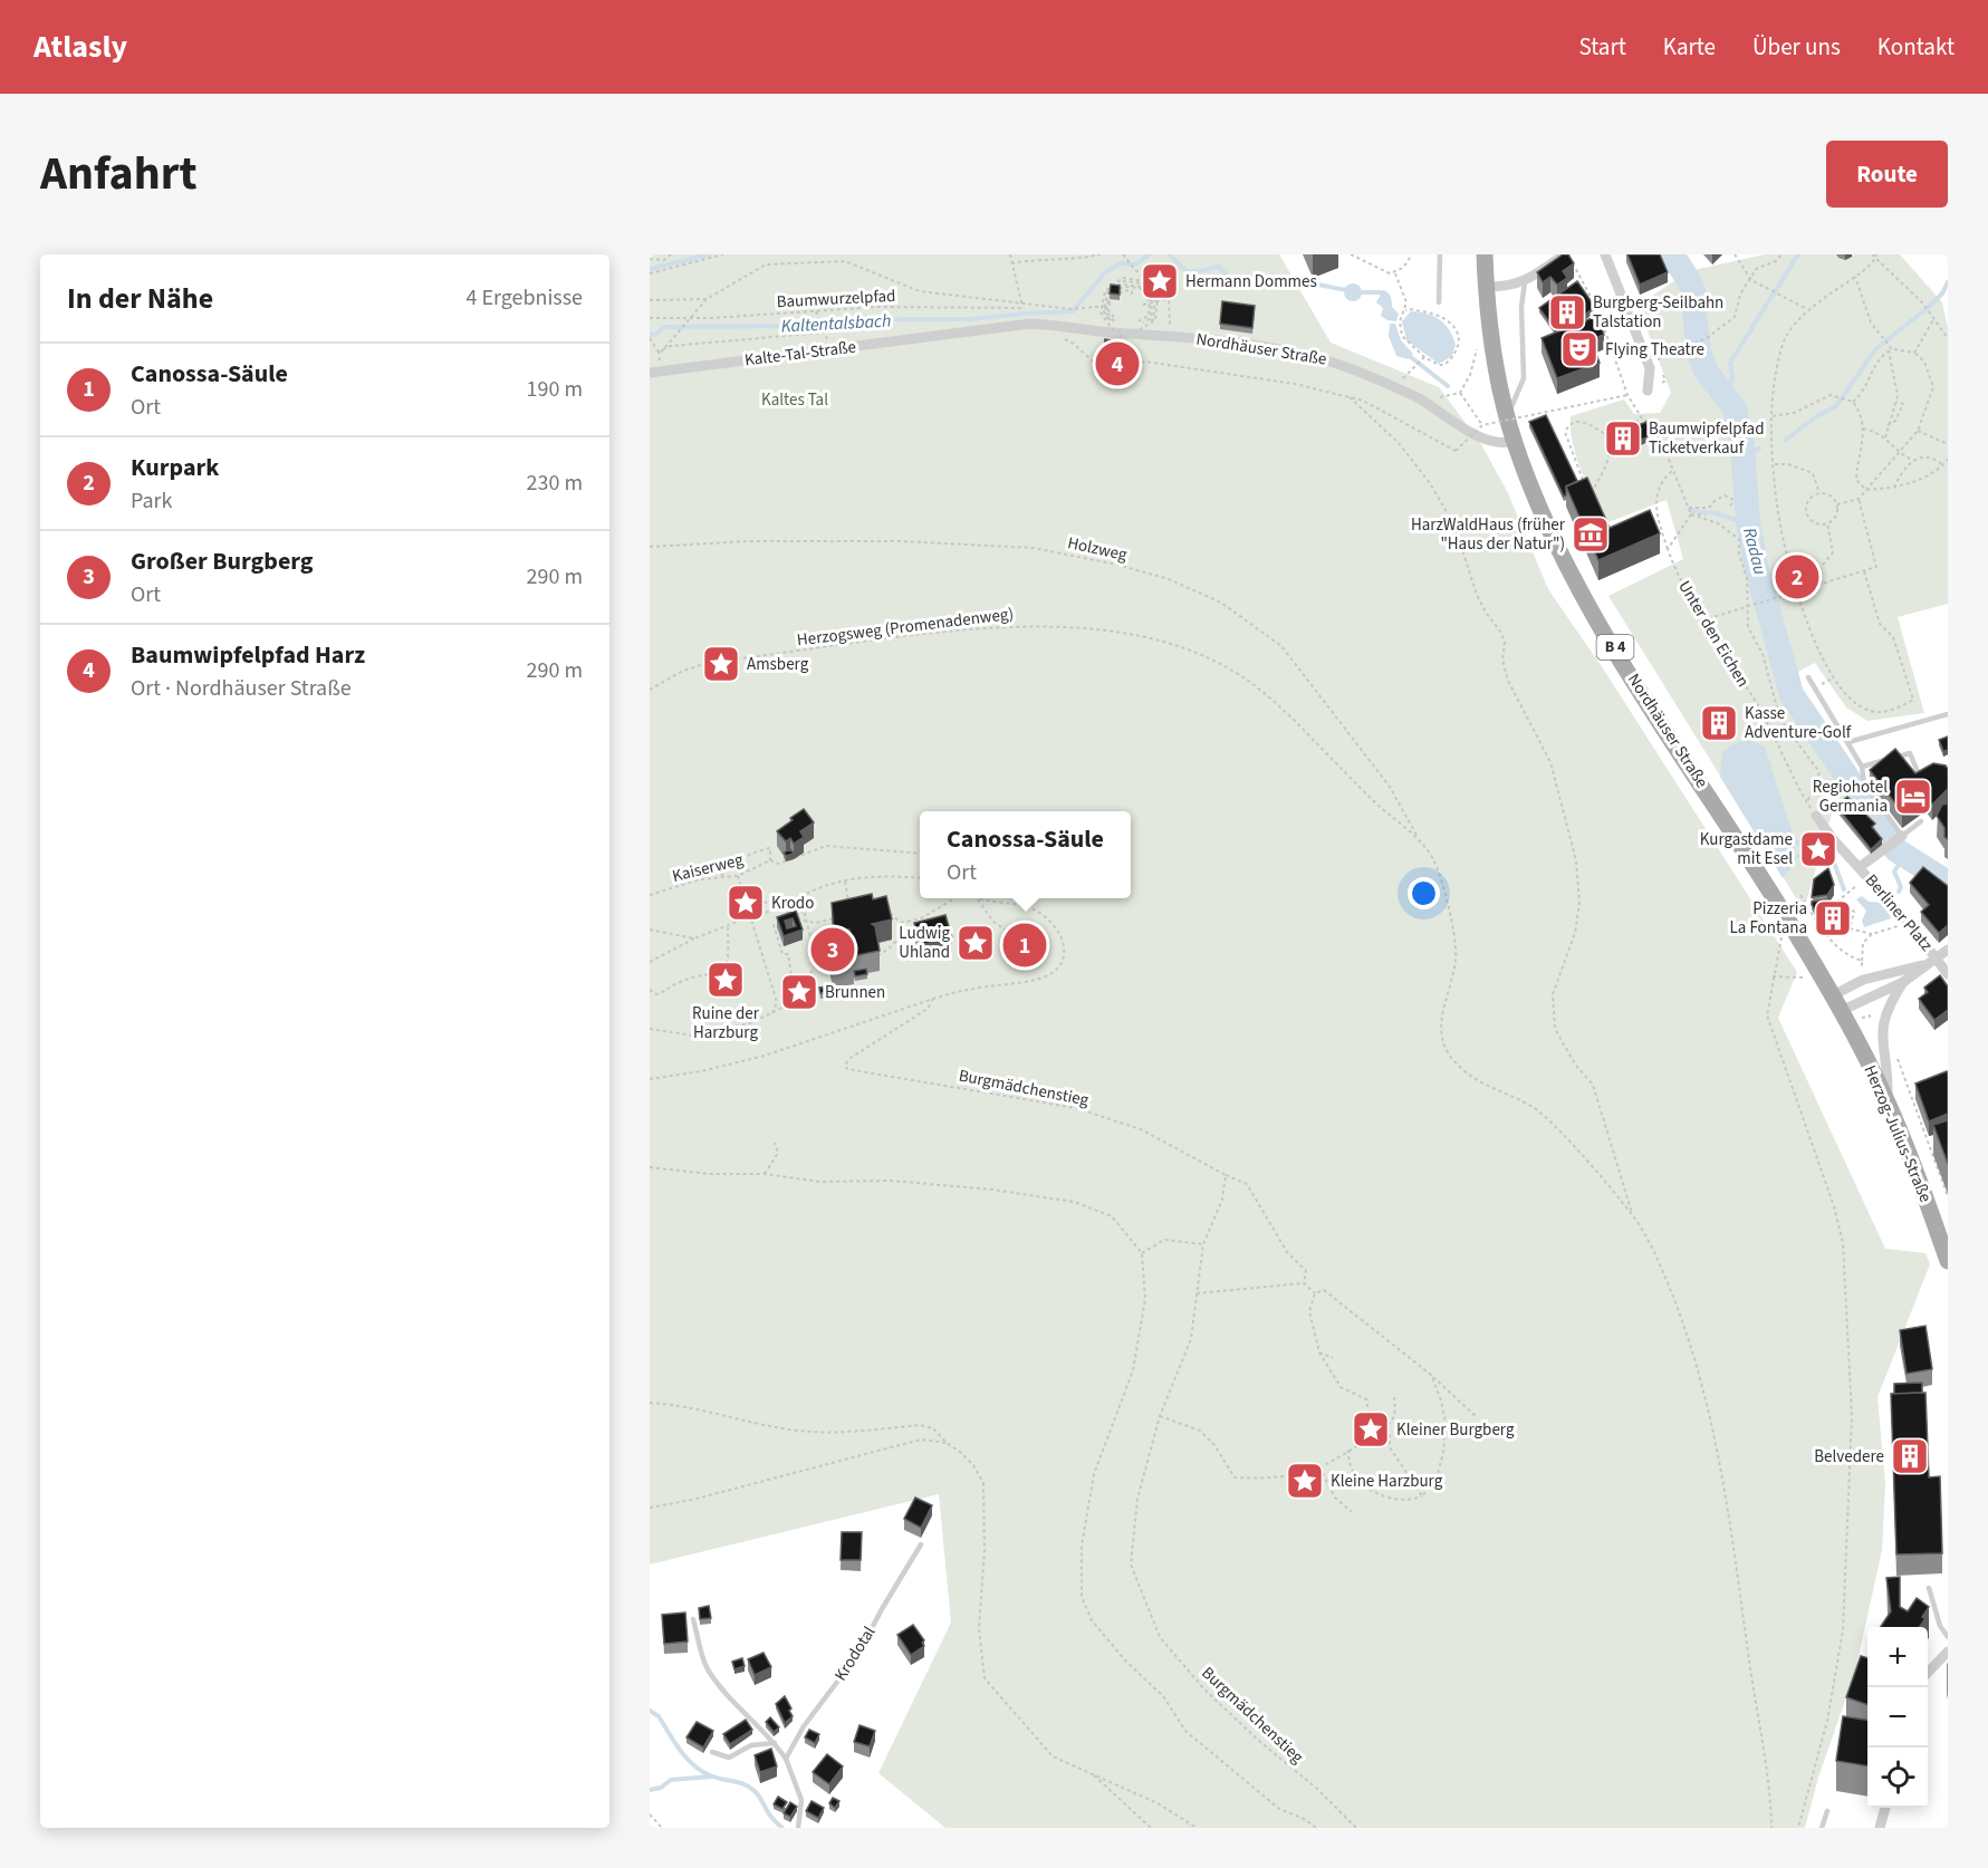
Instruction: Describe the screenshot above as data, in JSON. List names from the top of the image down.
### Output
{
  "streets": {
    "main road": ["Nordhäuser Straße", "B 4", "Herzog-Julius-Straße"],
    "street": ["Kalte-Tal-Straße", "Berliner Platz"],
    "lane": ["Krodotal"],
    "path": [
      "Baumwurzelpfad",
      "Holzweg",
      "Herzogsweg (Promenadenweg)",
      "Unter den Eichen",
      "Kaiserweg",
      "Burgmädchenstieg"
    ]
  },
  "crossings": [
    ["Nordhäuser Straße", "Kalte-Tal-Straße"],
    ["Nordhäuser Straße", "Berliner Platz"],
    ["Nordhäuser Straße", "Herzog-Julius-Straße"],
    ["Holzweg", "Herzogsweg (Promenadenweg)"],
    ["Berliner Platz", "Herzog-Julius-Straße"]
  ],
  "water": ["Kaltentalsbach", "Radau"],
  "parks": ["Kaltes Tal"],
  "places": {
    "place": [
      "Hermann Dommes",
      "Amsberg",
      "Kurgastdame mit Esel",
      "Krodo",
      "Ludwig Uhland",
      "Ruine der Harzburg",
      "Brunnen",
      "Kleiner Burgberg",
      "Kleine Harzburg"
    ],
    "building": [
      "Burgberg-Seilbahn Talstation",
      "Baumwipfelpfad Ticketverkauf",
      "Kasse Adventure-Golf",
      "Pizzeria La Fontana",
      "Belvedere"
    ],
    "theatre": ["Flying Theatre"],
    "museum": ["HarzWaldHaus (früher \"Haus der Natur\")"],
    "hotel": ["Regiohotel Germania"]
  },
  "page": {
    "header": "Atlasly",
    "nav": [
      "Start",
      "Karte",
      "Über uns",
      "Kontakt"
    ],
    "title": "Anfahrt",
    "buttons": "Route",
    "heading": ["In der Nähe", "4 Ergebnisse"],
    "pins": [
      "4",
      "2",
      "1",
      "3"
    ],
    "list": [
      {
        "mark": "1",
        "name": "Canossa-Säule",
        "note": "Ort",
        "value": "190 m"
      },
      {
        "mark": "2",
        "name": "Kurpark",
        "note": "Park",
        "value": "230 m"
      },
      {
        "mark": "3",
        "name": "Großer Burgberg",
        "note": "Ort",
        "value": "290 m"
      },
      {
        "mark": "4",
        "name": "Baumwipfelpfad Harz",
        "note": "Ort · Nordhäuser Straße",
        "value": "290 m"
      }
    ],
    "popup": ["Canossa-Säule", "Ort"],
    "map_buttons": ["+", "−"]
  }
}
